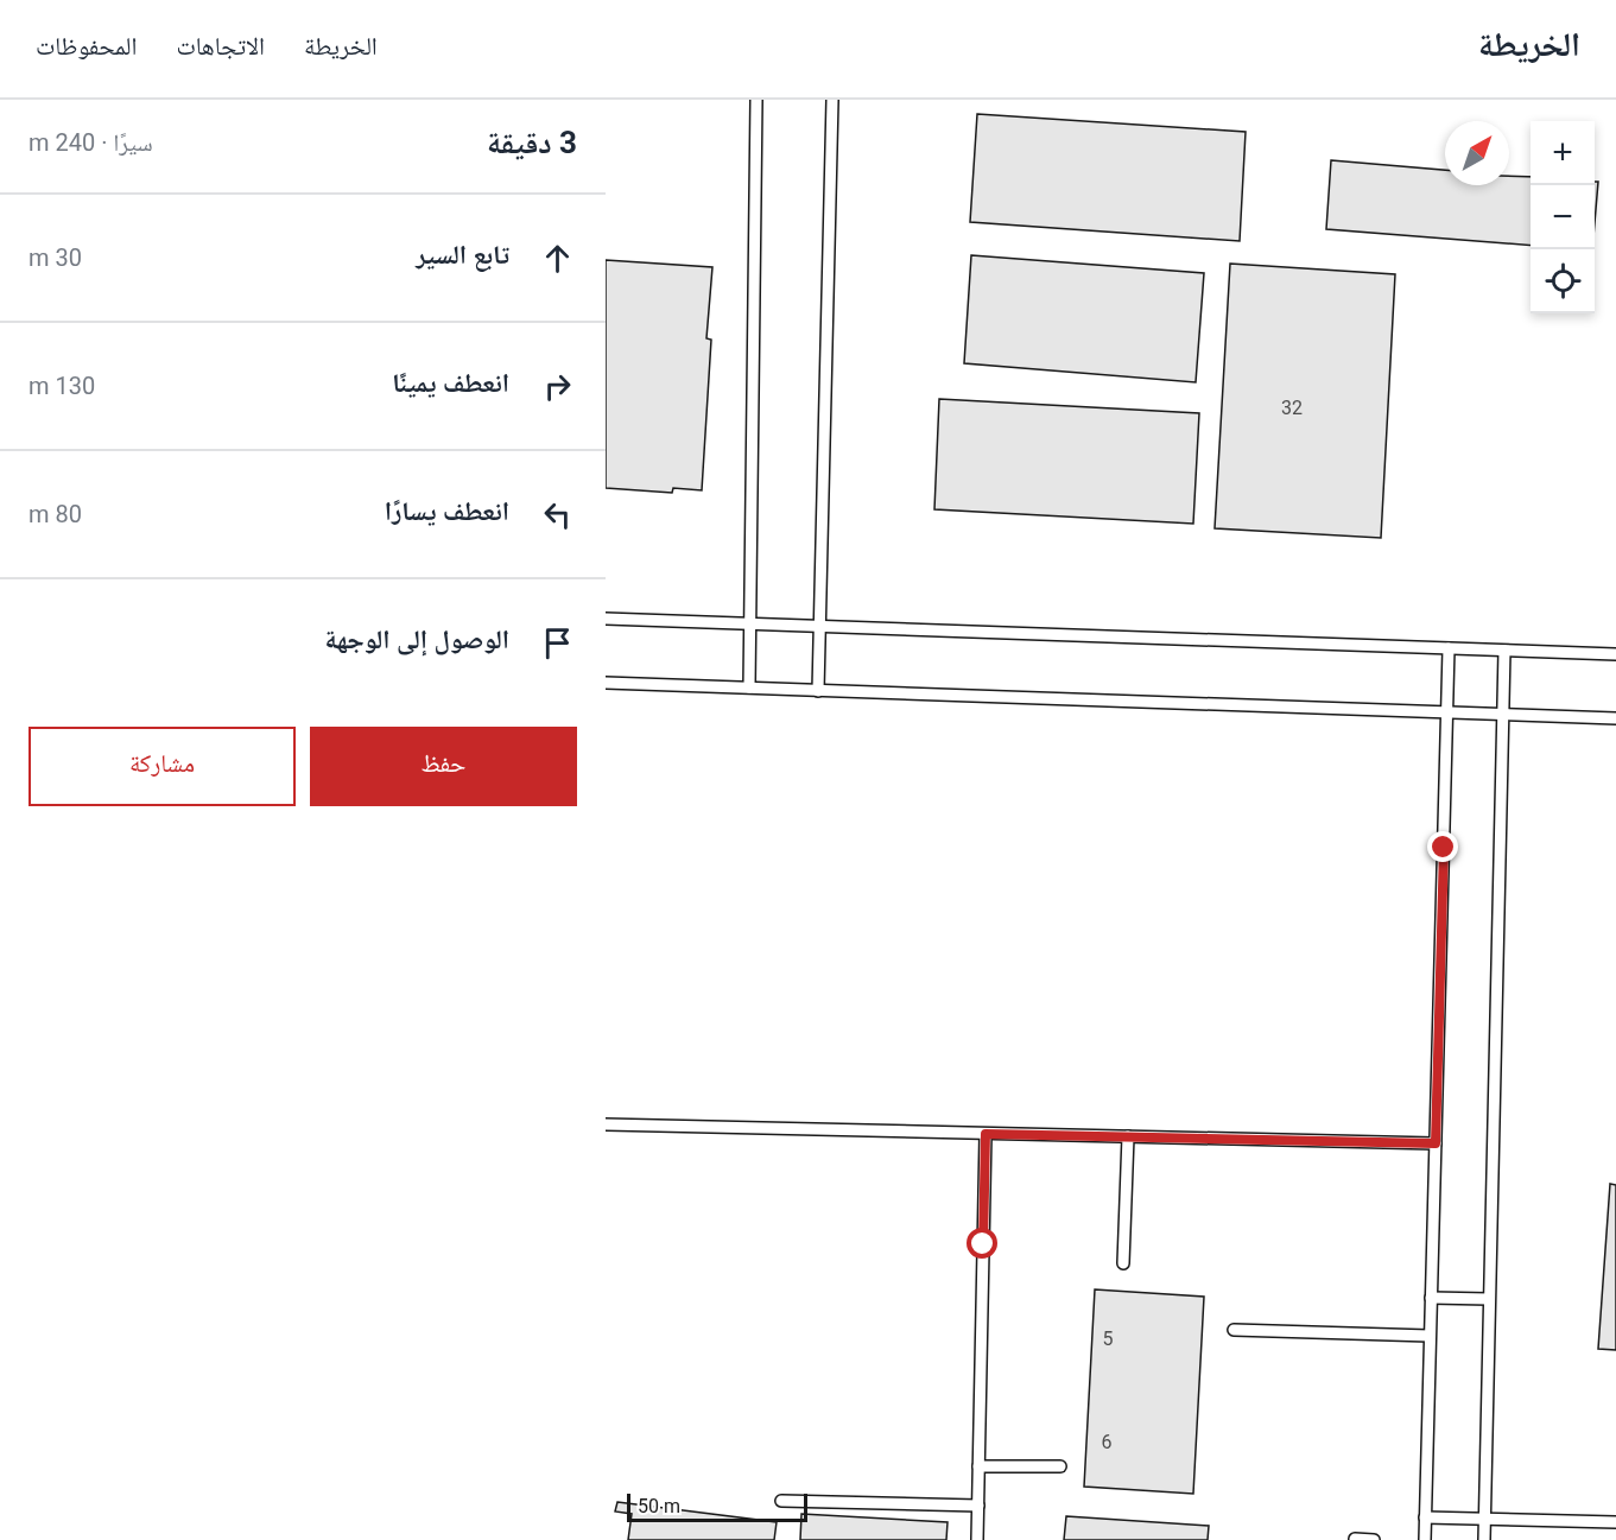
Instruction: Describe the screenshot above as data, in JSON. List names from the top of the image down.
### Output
{
  "house_numbers": ["32", "5", "6"],
  "scale_bar": "50 m",
  "north": "top right",
  "page": {
    "header": "الخريطة",
    "nav": ["الخريطة", "الاتجاهات", "المحفوظات"],
    "heading": ["3 دقيقة", "سيرًا · 240 m"],
    "map_buttons": ["+", "−"],
    "list": [
      ["تابع السير", "30 m"],
      ["انعطف يمينًا", "130 m"],
      ["انعطف يسارًا", "80 m"],
      "الوصول إلى الوجهة"
    ],
    "buttons": ["حفظ", "مشاركة"],
    "scale": "50 m"
  }
}
